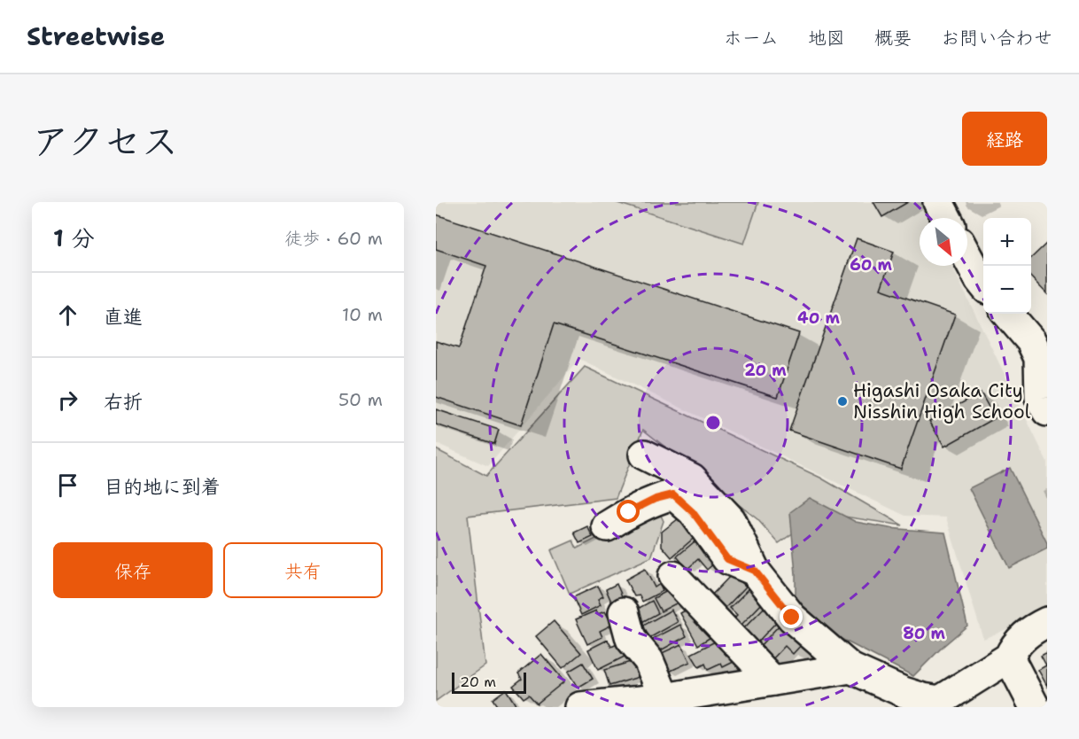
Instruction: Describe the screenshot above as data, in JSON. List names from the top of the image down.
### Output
{
  "places": ["Higashi Osaka City Nisshin High School"],
  "scale_bar": "20 m",
  "north": "bottom right",
  "page": {
    "header": "Streetwise",
    "nav": [
      "ホーム",
      "地図",
      "概要",
      "お問い合わせ"
    ],
    "title": "アクセス",
    "buttons": [
      "経路",
      ["保存", "共有"]
    ],
    "heading": ["1 分", "徒歩 · 60 m"],
    "map_buttons": ["+", "−"],
    "list": [
      ["直進", "10 m"],
      ["右折", "50 m"],
      "目的地に到着"
    ],
    "scale": "20 m"
  },
  "rings": [
    "60 m",
    "40 m",
    "20 m",
    "80 m"
  ]
}
